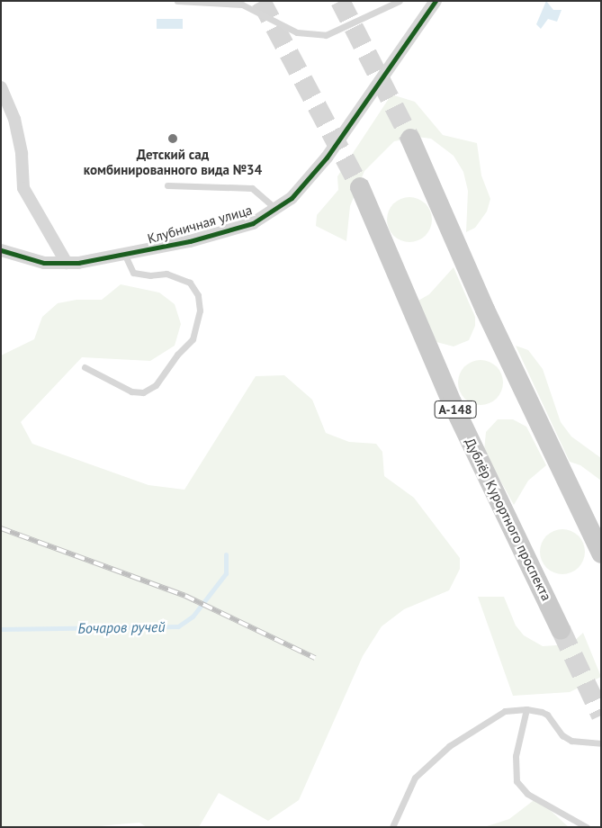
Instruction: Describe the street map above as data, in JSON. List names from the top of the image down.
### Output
{
  "streets": {
    "main road": ["А-148", "Дублёр Курортного проспекта"],
    "street": ["Клубничная улица"]
  },
  "water": ["Бочаров ручей"],
  "places": ["Детский сад комбинированного вида №34"]
}
